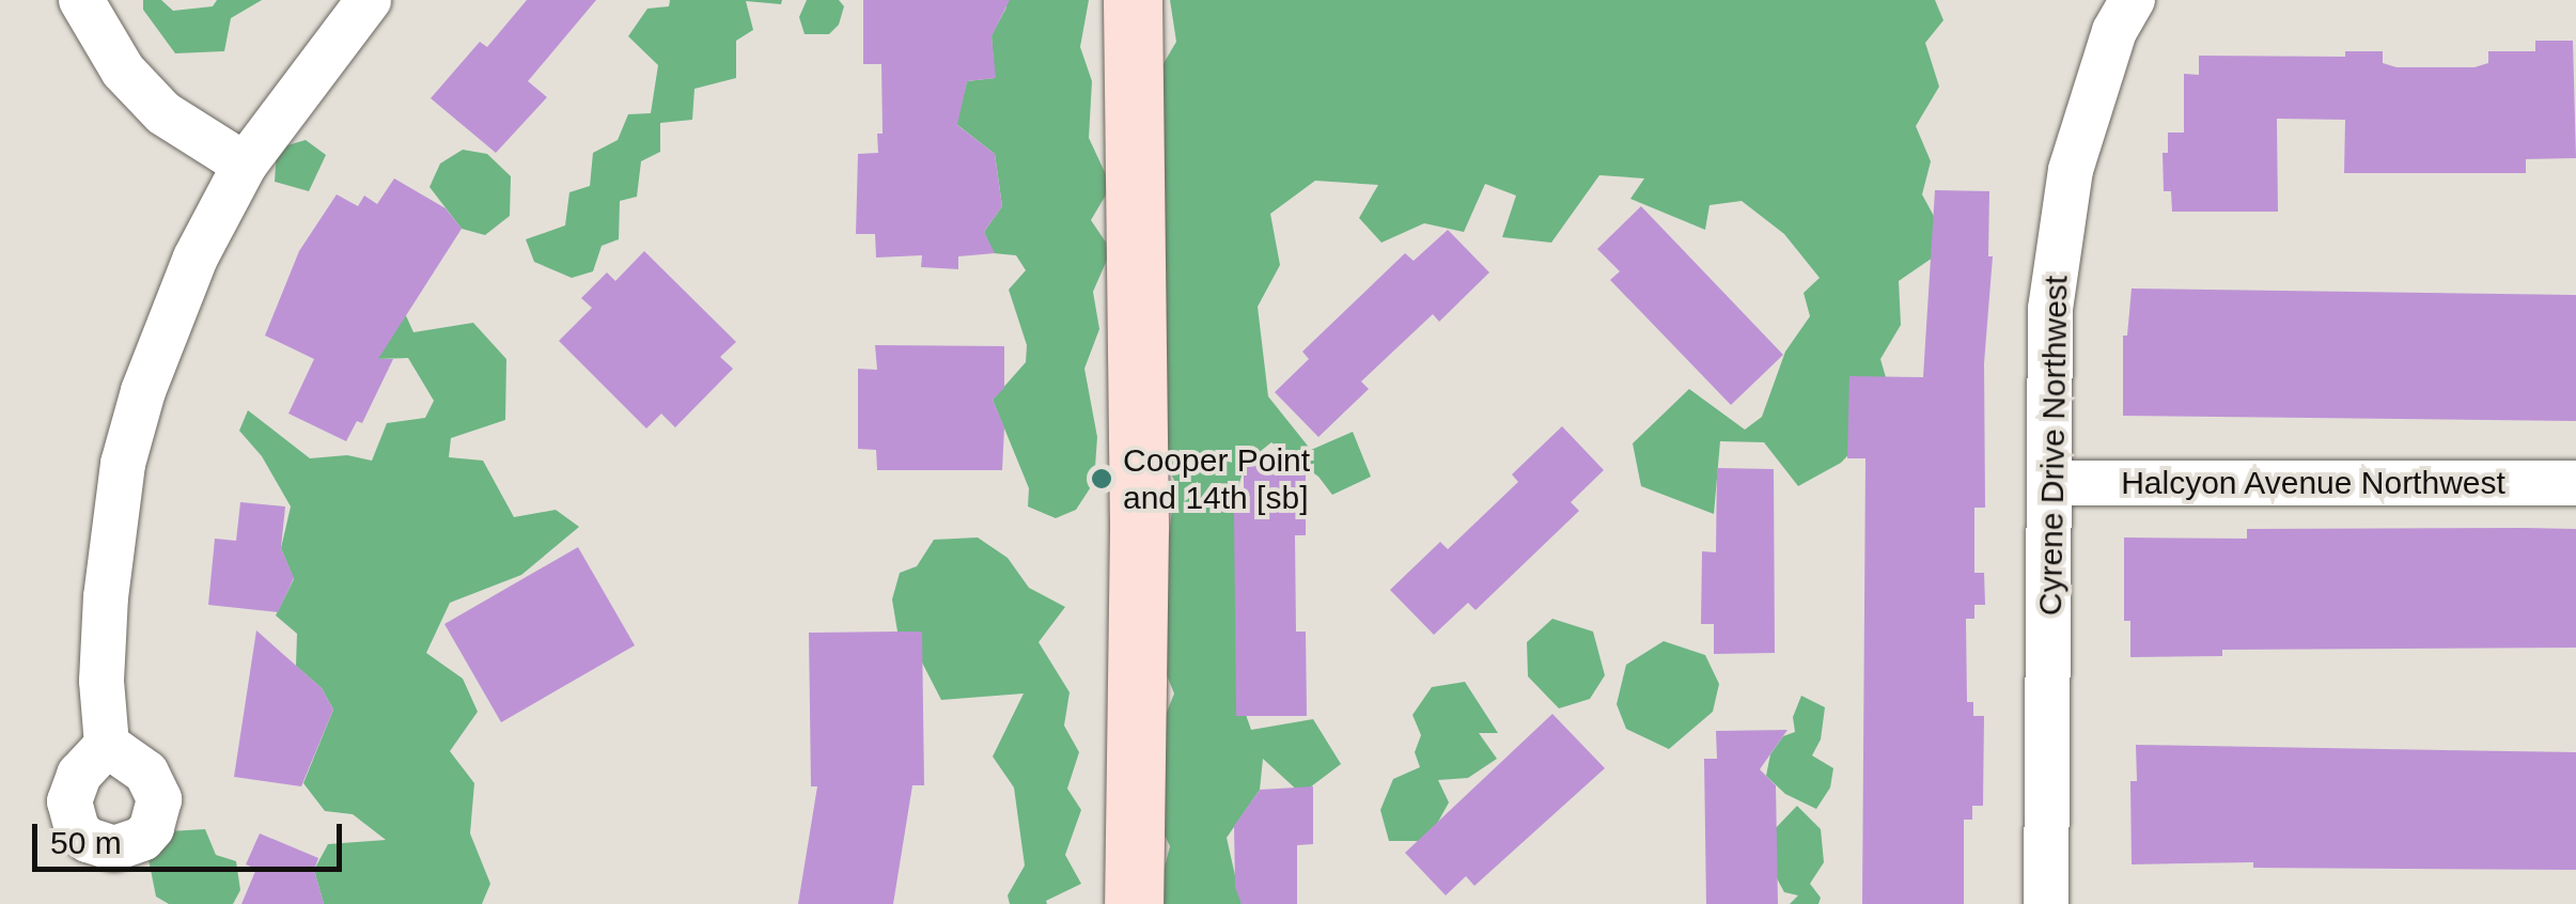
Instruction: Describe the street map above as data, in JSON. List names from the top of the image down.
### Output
{
  "streets": {
    "street": ["Cyrene Drive Northwest", "Halcyon Avenue Northwest"]
  },
  "crossings": [
    ["Cyrene Drive Northwest", "Halcyon Avenue Northwest"]
  ],
  "places": ["Cooper Point and 14th [sb]"],
  "scale_bar": "50 m"
}
